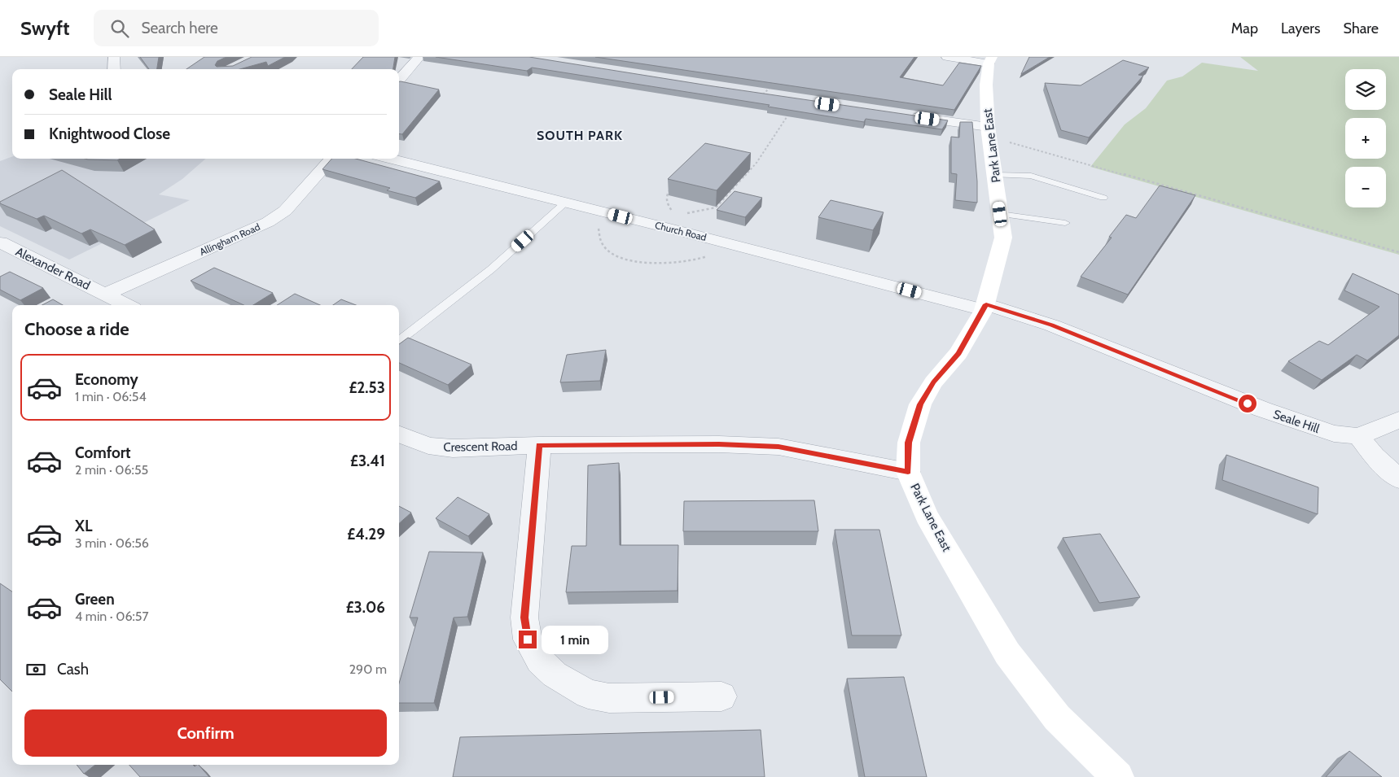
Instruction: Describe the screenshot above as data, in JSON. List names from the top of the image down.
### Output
{
  "streets": {
    "street": [
      "Park Lane East",
      "Church Road",
      "Allingham Road",
      "Alexander Road",
      "Seale Hill",
      "Crescent Road"
    ]
  },
  "crossings": [
    ["Park Lane East", "Church Road"],
    ["Park Lane East", "Seale Hill"],
    ["Park Lane East", "Crescent Road"],
    ["Church Road", "Seale Hill"],
    ["Allingham Road", "Alexander Road"]
  ],
  "districts": ["SOUTH PARK"],
  "page": {
    "header": "Swyft",
    "search": "Search here",
    "nav": ["Map", "Layers", "Share"],
    "map_buttons": ["+", "−"],
    "banner": ["Seale Hill", "Knightwood Close"],
    "heading": "Choose a ride",
    "list": [
      {
        "name": "Economy",
        "note": "1 min · 06:54",
        "value": "£2.53"
      },
      {
        "name": "Comfort",
        "note": "2 min · 06:55",
        "value": "£3.41"
      },
      {
        "name": "XL",
        "note": "3 min · 06:56",
        "value": "£4.29"
      },
      {
        "name": "Green",
        "note": "4 min · 06:57",
        "value": "£3.06"
      }
    ],
    "bubble": "1 min",
    "pay": ["Cash", "290 m"],
    "buttons": "Confirm"
  }
}
